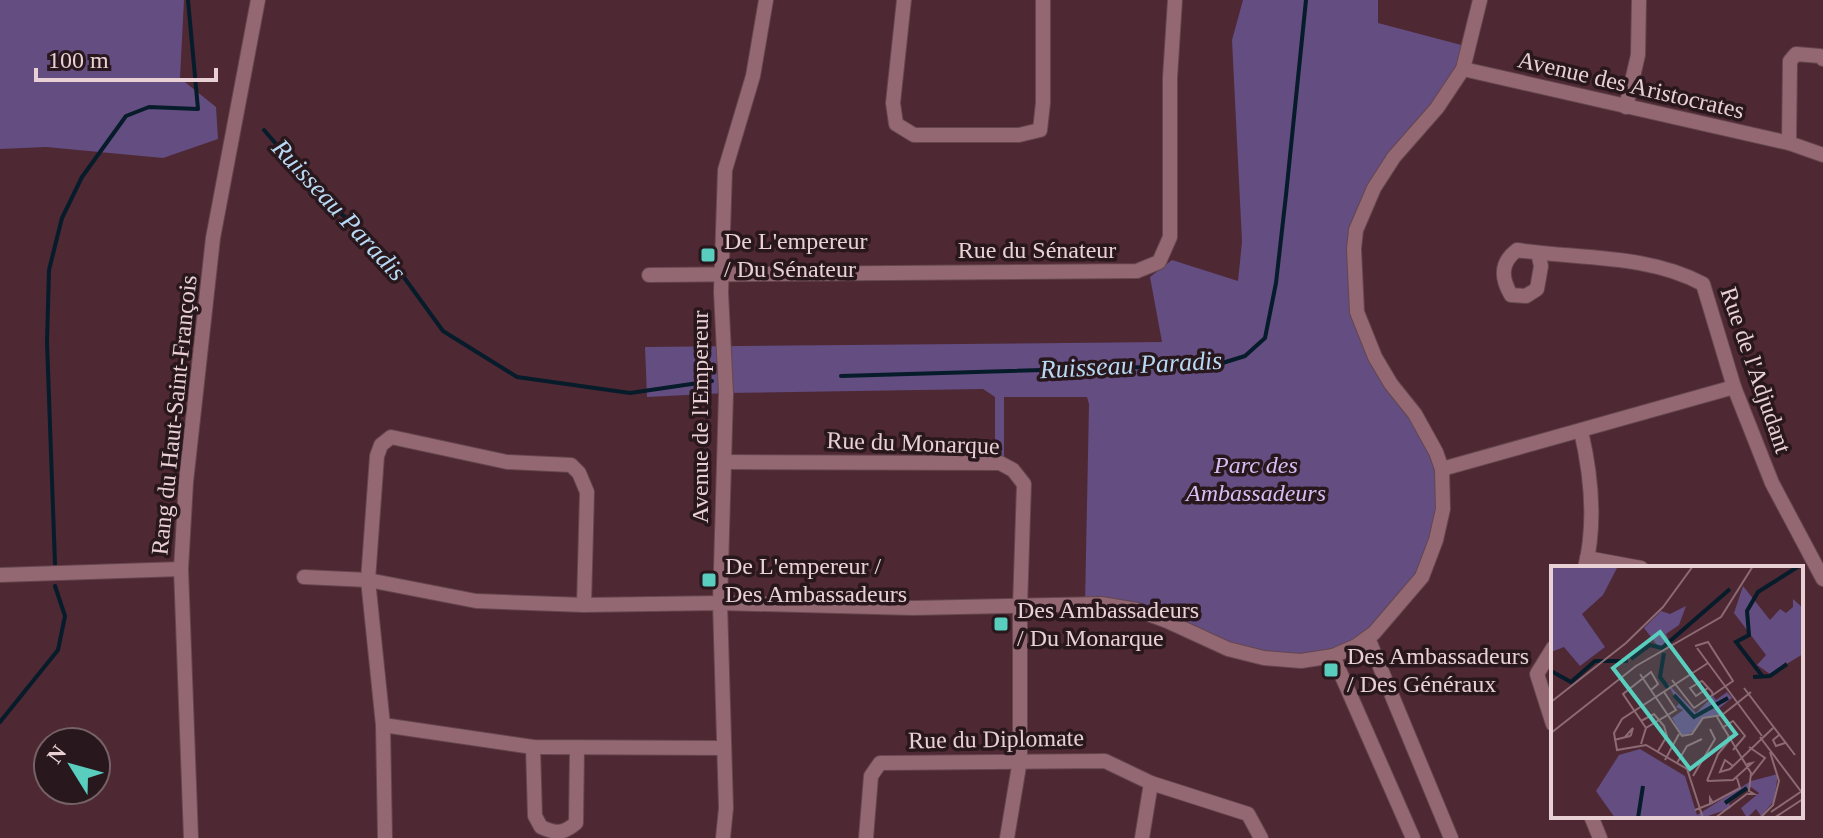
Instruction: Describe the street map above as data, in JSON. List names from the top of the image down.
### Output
{
  "streets": {
    "street": [
      "Avenue des Aristocrates",
      "Rue du Sénateur",
      "Rue de l'Adjudant",
      "Rang du Haut-Saint-François",
      "Avenue de l'Empereur",
      "Rue du Monarque",
      "Rue du Diplomate"
    ]
  },
  "crossings": [
    ["Rue du Sénateur", "Avenue de l'Empereur"],
    ["Avenue de l'Empereur", "Rue du Monarque"],
    ["Rue du Monarque", "Rue du Diplomate"]
  ],
  "water": ["Ruisseau Paradis"],
  "parks": ["Parc des Ambassadeurs"],
  "places": {
    "transit": [
      "De L'empereur / Du Sénateur",
      "De L'empereur / Des Ambassadeurs",
      "Des Ambassadeurs / Du Monarque",
      "Des Ambassadeurs / Des Généraux"
    ]
  },
  "scale_bar": "100 m",
  "north": "top left"
}
